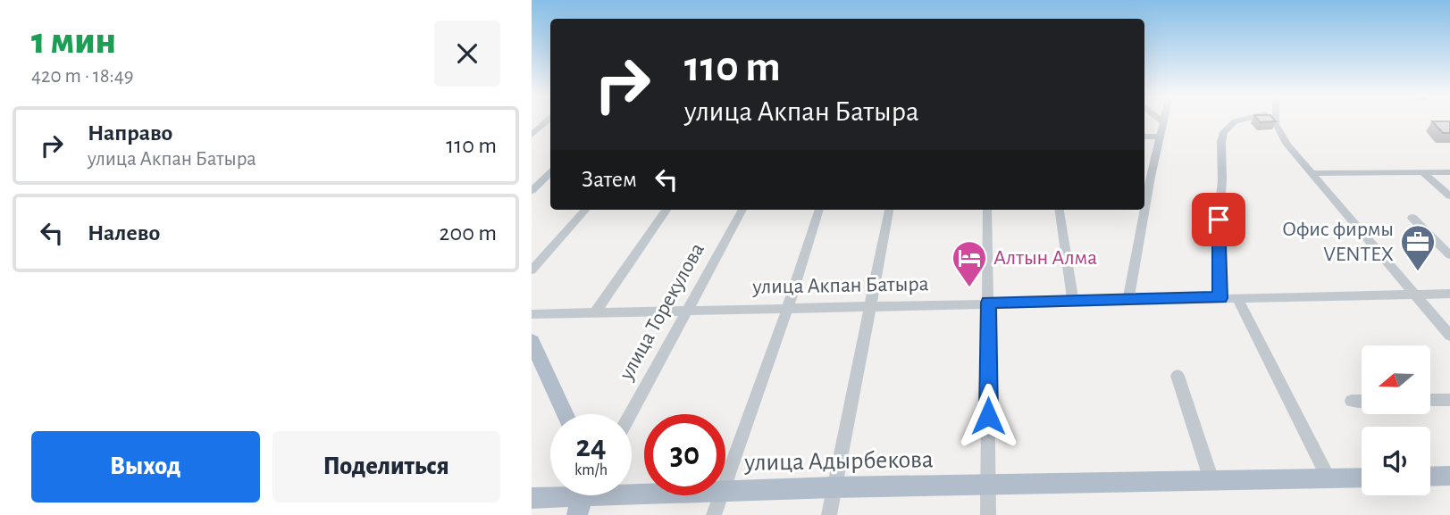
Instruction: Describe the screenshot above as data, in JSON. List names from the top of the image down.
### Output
{
  "streets": {
    "main road": ["улица Адырбекова"],
    "street": ["улица Акпан Батыра", "улица Торекулова"]
  },
  "crossings": [
    ["улица Акпан Батыра", "улица Торекулова"]
  ],
  "places": {
    "office": ["Офис фирмы VENTEX"],
    "hotel": ["Алтын Алма"]
  },
  "north": "left",
  "page": {
    "heading": ["1 мин", "420 m · 18:49"],
    "turn": ["110 m", "улица Акпан Батыра"],
    "list": [
      {
        "name": "Направо",
        "note": "улица Акпан Батыра",
        "value": "110 m"
      },
      {
        "name": "Налево",
        "value": "200 m"
      }
    ],
    "then": "Затем",
    "speed": "24 km/h",
    "limit": "30",
    "buttons": ["Выход", "Поделиться"]
  }
}
